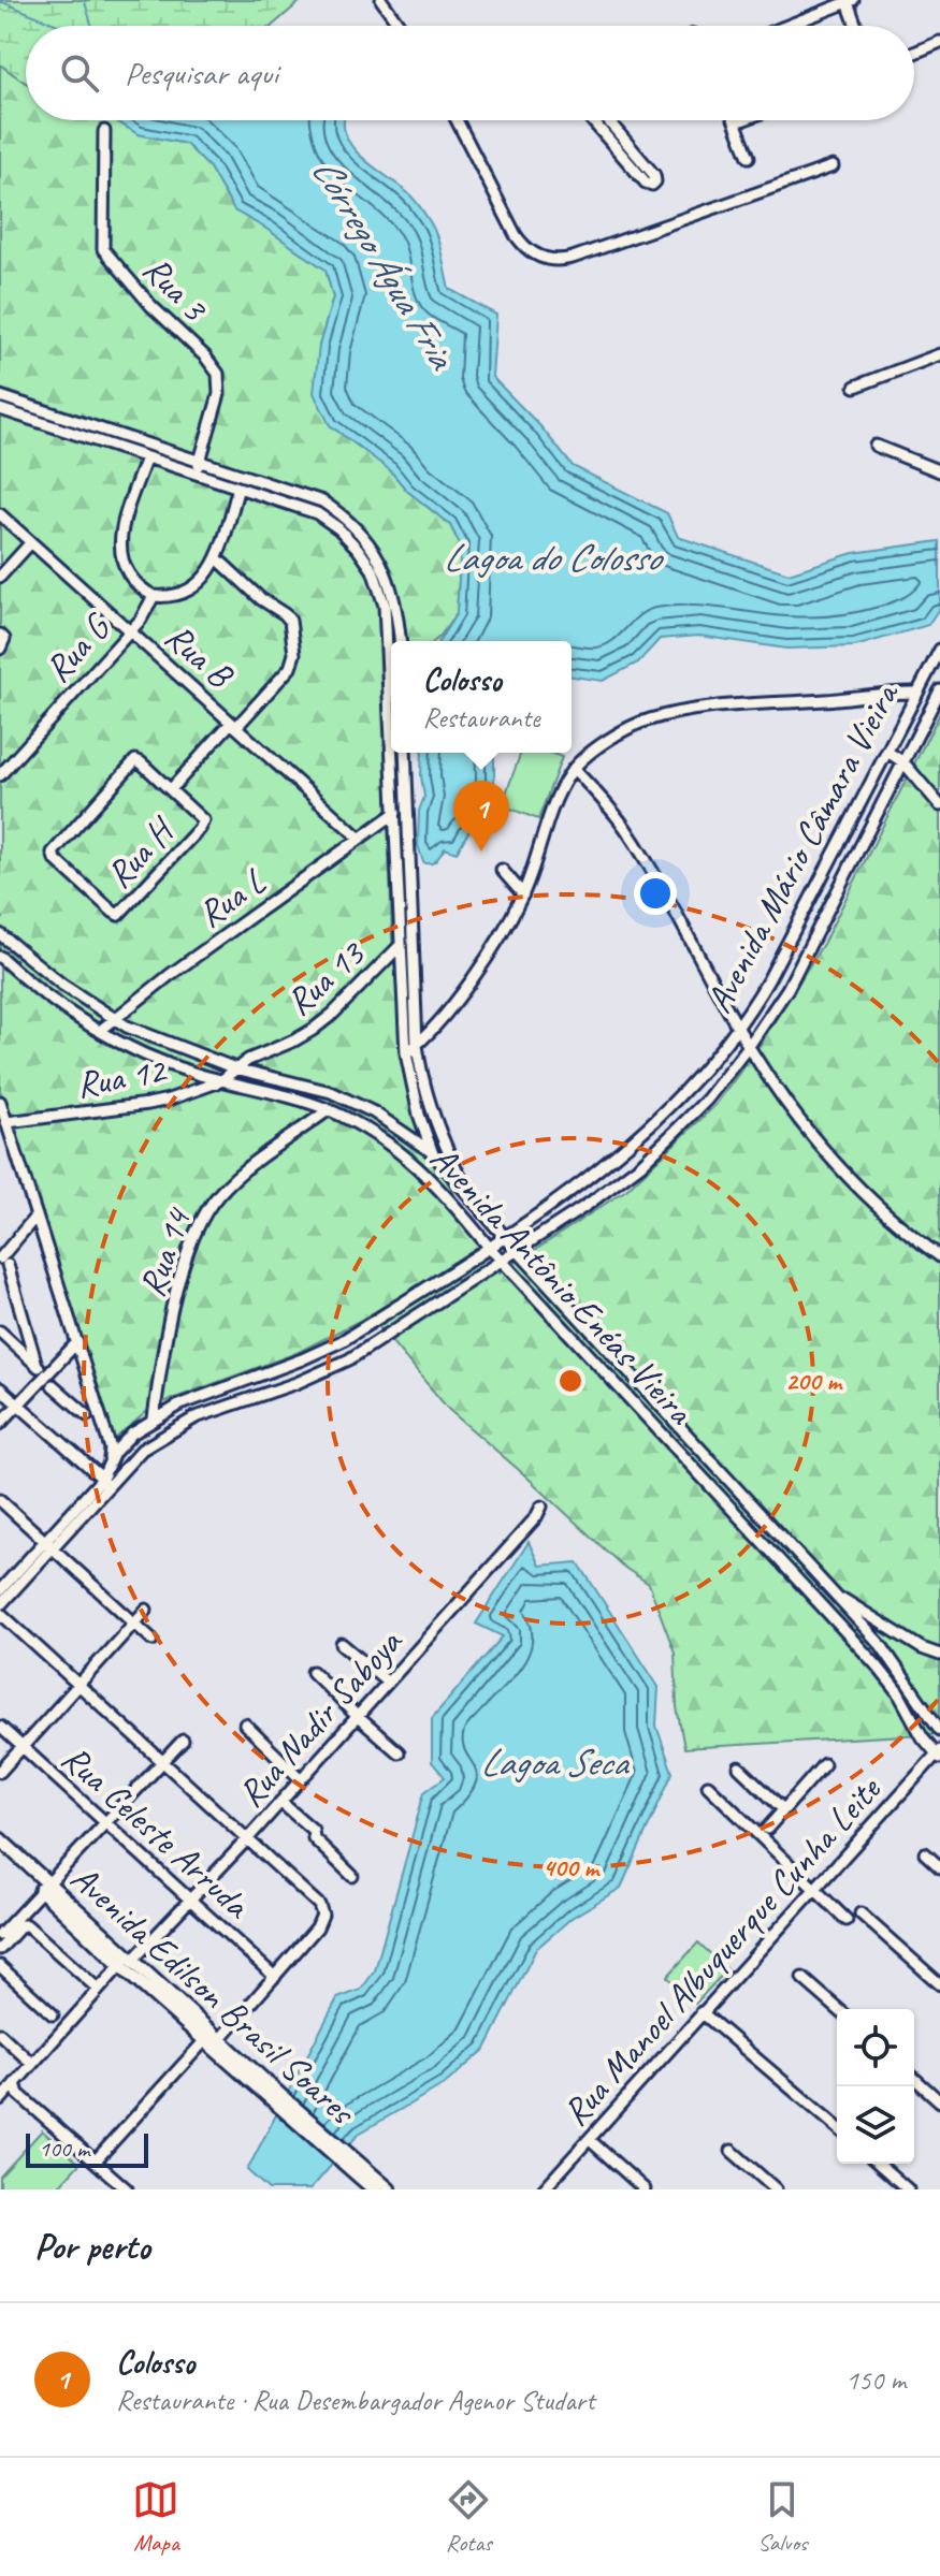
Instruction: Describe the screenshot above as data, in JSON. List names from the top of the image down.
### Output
{
  "streets": {
    "main road": ["Avenida Edilson Brasil Soares"],
    "street": [
      "Rua 3",
      "Rua G",
      "Rua B",
      "Avenida Mário Câmara Vieira",
      "Rua H",
      "Rua L",
      "Rua 13",
      "Rua 12",
      "Rua 14",
      "Avenida Antônio Enéas Vieira",
      "Rua Nadir Saboya",
      "Rua Celeste Arruda",
      "Rua Manoel Albuquerque Cunha Leite"
    ]
  },
  "crossings": [
    ["Rua G", "Rua B"],
    ["Rua B", "Rua H"],
    ["Rua B", "Rua L"],
    ["Avenida Mário Câmara Vieira", "Rua 14"],
    ["Avenida Mário Câmara Vieira", "Avenida Antônio Enéas Vieira"],
    ["Rua L", "Avenida Antônio Enéas Vieira"],
    ["Rua 13", "Rua 12"],
    ["Rua 13", "Avenida Antônio Enéas Vieira"],
    ["Rua 12", "Avenida Antônio Enéas Vieira"],
    ["Rua 14", "Avenida Antônio Enéas Vieira"],
    ["Avenida Antônio Enéas Vieira", "Rua Manoel Albuquerque Cunha Leite"],
    ["Rua Nadir Saboya", "Rua Celeste Arruda"],
    ["Rua Nadir Saboya", "Avenida Edilson Brasil Soares"]
  ],
  "water": ["Córrego Água Fria", "Lagoa do Colosso", "Lagoa Seca"],
  "scale_bar": "100 m",
  "page": {
    "search": "Pesquisar aqui",
    "popup": ["Colosso", "Restaurante"],
    "pins": "1",
    "scale": "100 m",
    "heading": "Por perto",
    "list": [
      {
        "mark": "1",
        "name": "Colosso",
        "note": "Restaurante · Rua Desembargador Agenor Studart",
        "value": "150 m"
      }
    ],
    "nav": ["Mapa", "Rotas", "Salvos"]
  },
  "rings": ["200 m", "400 m"]
}
